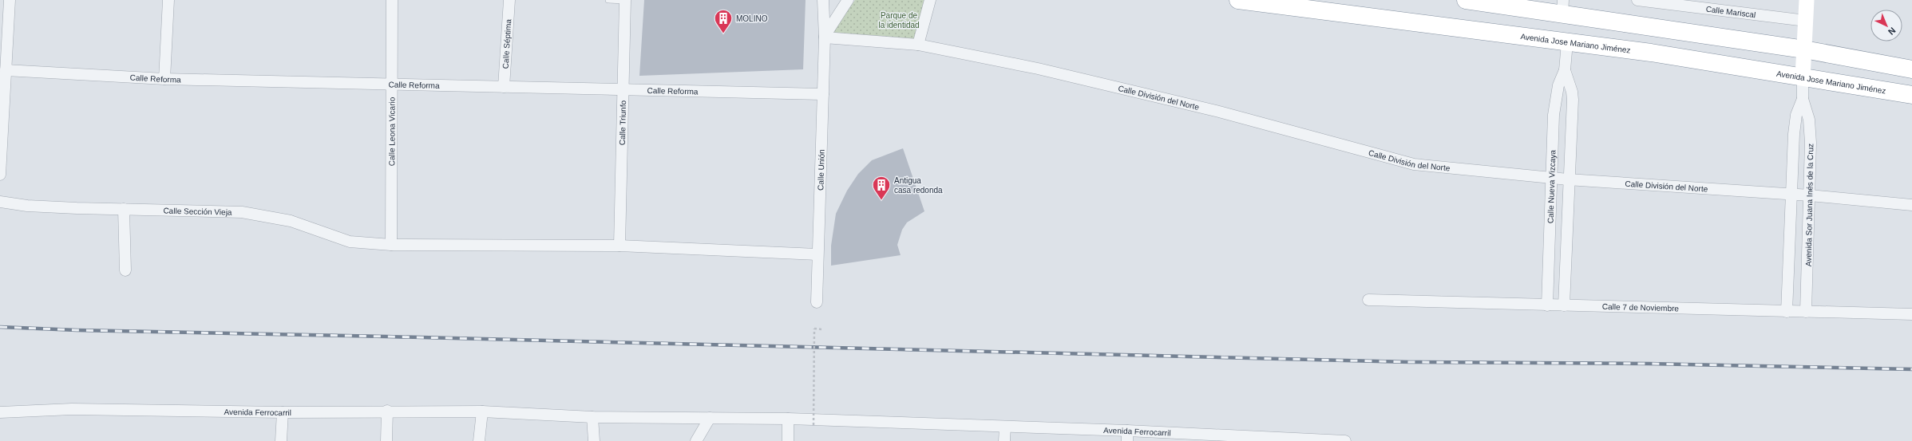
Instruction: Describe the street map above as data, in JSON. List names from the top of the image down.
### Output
{
  "streets": {
    "highway": ["Avenida Jose Mariano Jiménez"],
    "main road": ["Avenida Sor Juana Inés de la Cruz"],
    "street": [
      "Calle Mariscal",
      "Calle Séptima",
      "Calle Reforma",
      "Calle División del Norte",
      "Calle Triunfo",
      "Calle Leona Vicario",
      "Calle Unión",
      "Calle Nueva Vizcaya",
      "Calle Sección Vieja",
      "Calle 7 de Noviembre",
      "Avenida Ferrocarril"
    ]
  },
  "crossings": [
    ["Calle Mariscal", "Avenida Sor Juana Inés de la Cruz"],
    ["Avenida Jose Mariano Jiménez", "Calle Nueva Vizcaya"],
    ["Avenida Jose Mariano Jiménez", "Avenida Sor Juana Inés de la Cruz"],
    ["Calle Séptima", "Calle Reforma"],
    ["Calle Reforma", "Calle Triunfo"],
    ["Calle Reforma", "Calle Leona Vicario"],
    ["Calle Reforma", "Calle Unión"],
    ["Calle División del Norte", "Calle Nueva Vizcaya"],
    ["Calle División del Norte", "Avenida Sor Juana Inés de la Cruz"],
    ["Calle Triunfo", "Calle Sección Vieja"],
    ["Calle Leona Vicario", "Calle Sección Vieja"],
    ["Calle Unión", "Calle Sección Vieja"],
    ["Calle Nueva Vizcaya", "Calle 7 de Noviembre"],
    ["Avenida Sor Juana Inés de la Cruz", "Calle 7 de Noviembre"]
  ],
  "parks": ["Parque de la identidad"],
  "places": {
    "building": ["MOLINO", "Antigua casa redonda"]
  },
  "north": "bottom right"
}
